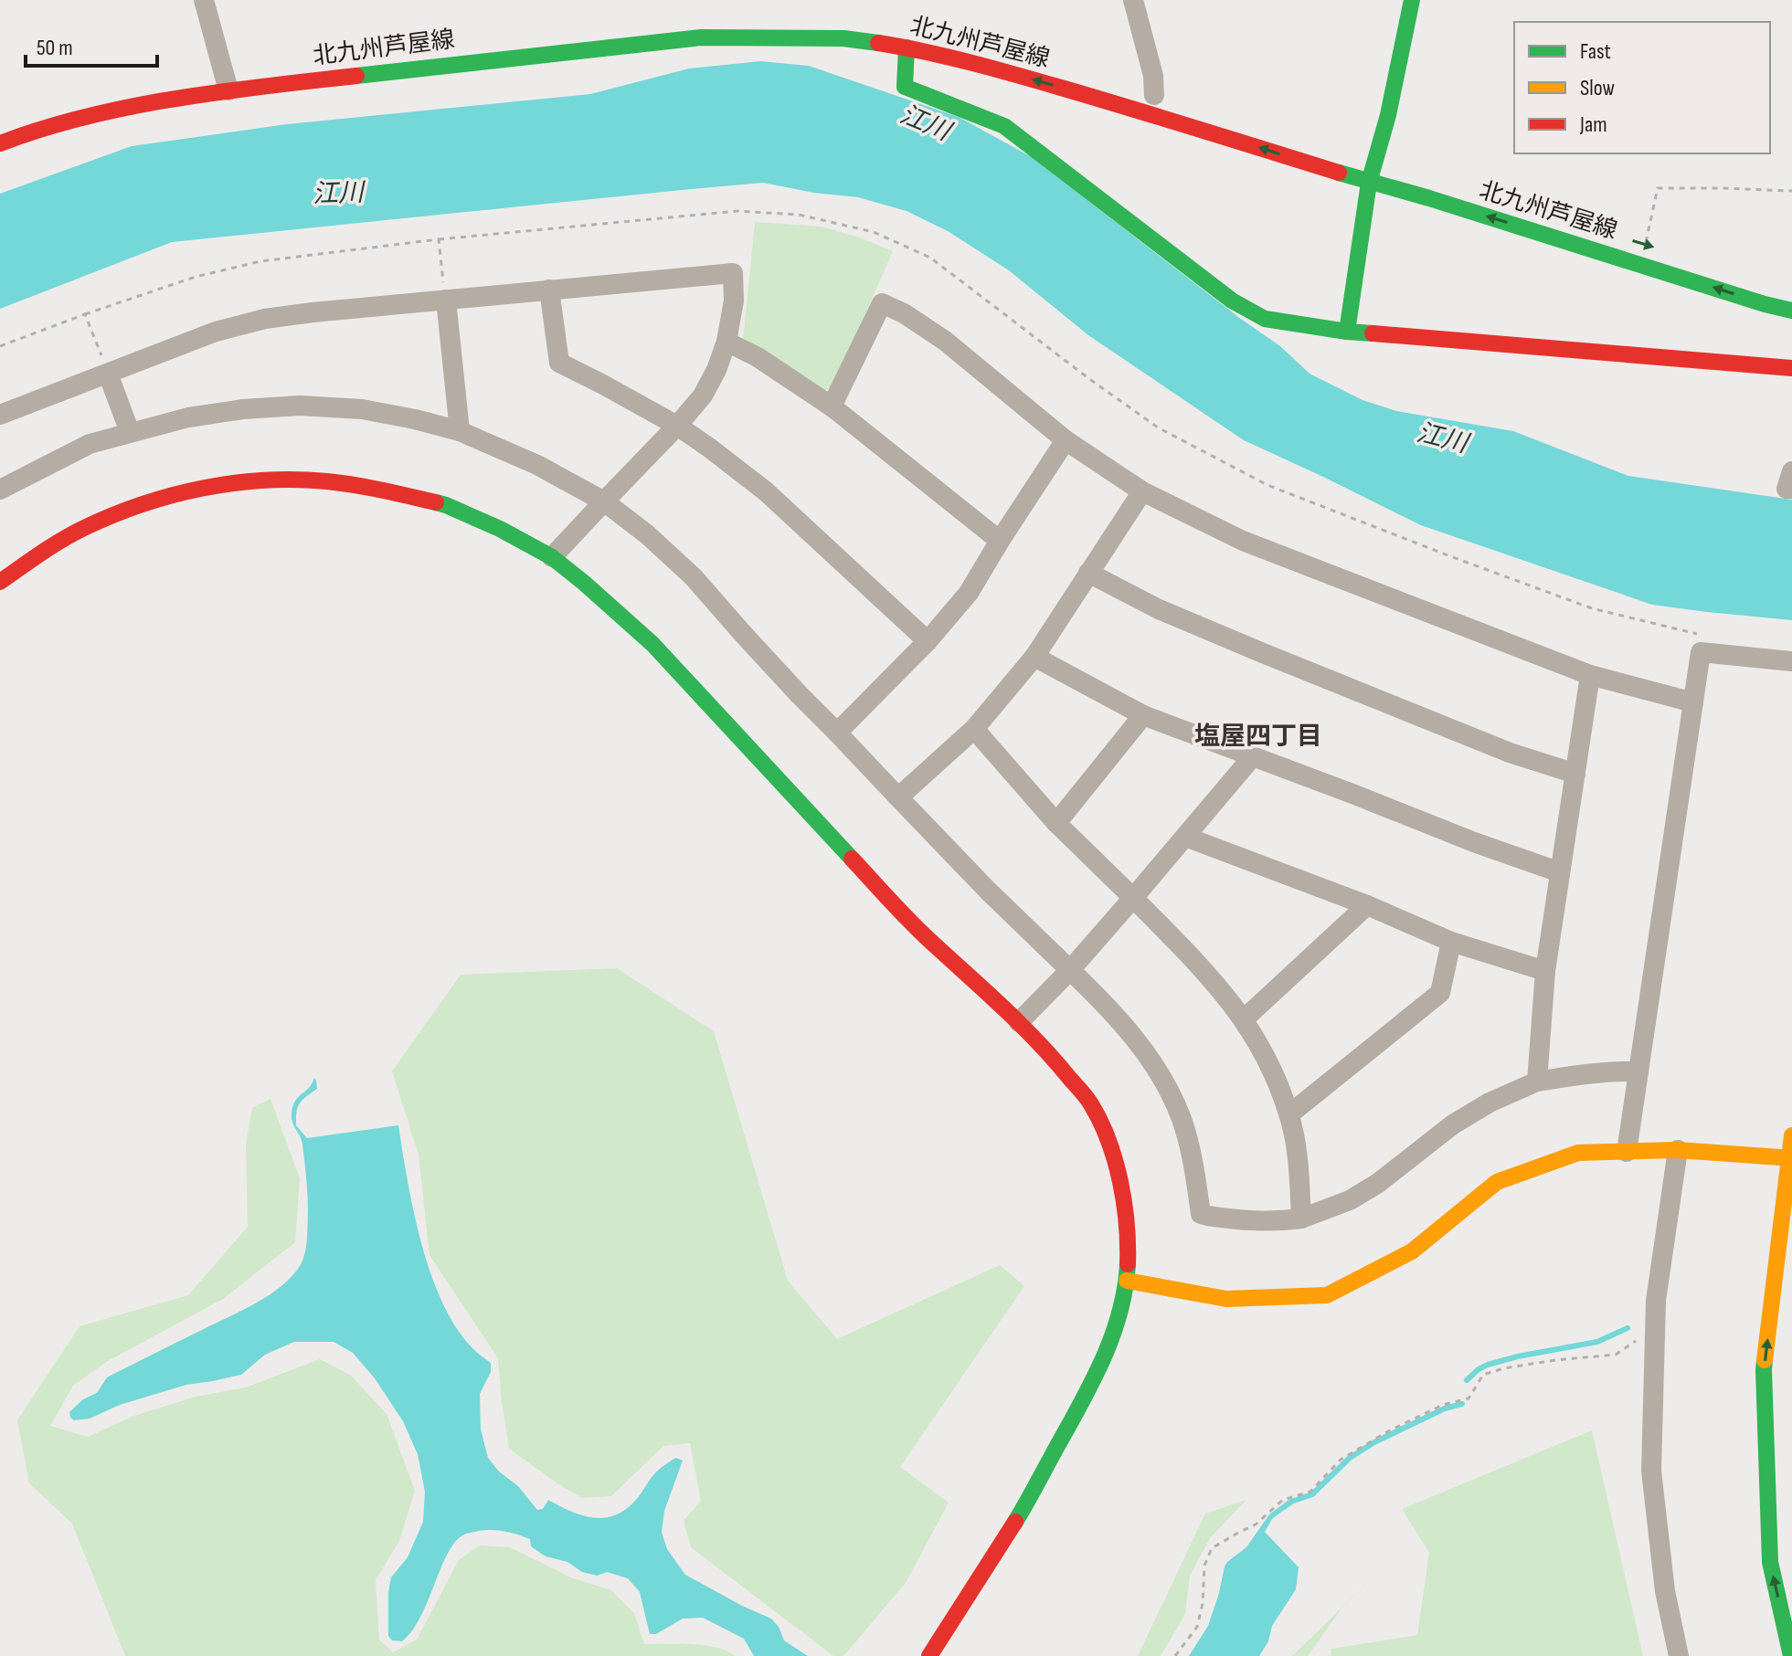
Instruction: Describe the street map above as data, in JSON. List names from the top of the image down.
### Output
{
  "streets": {
    "street": ["北九州芦屋線"]
  },
  "districts": ["塩屋四丁目"],
  "water": ["江川"],
  "legend": ["Fast", "Slow", "Jam"],
  "scale_bar": "50 m"
}
